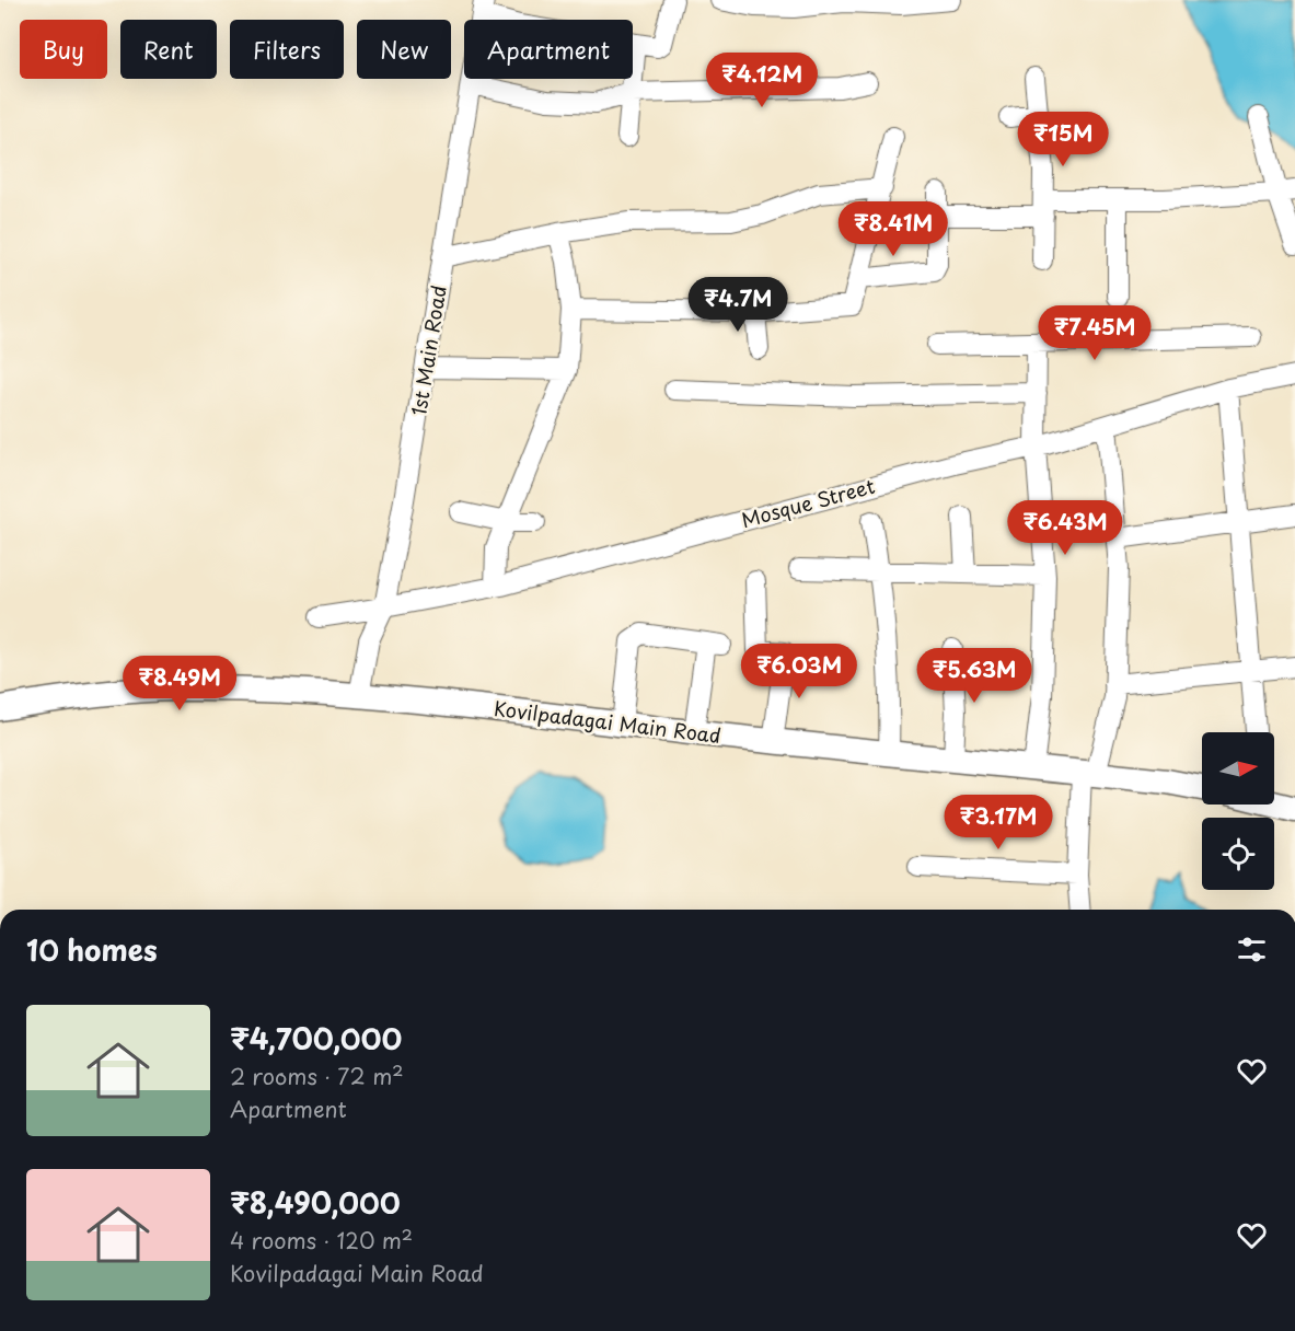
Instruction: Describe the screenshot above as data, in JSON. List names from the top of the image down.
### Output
{
  "streets": {
    "main road": ["Kovilpadagai Main Road"],
    "street": ["1st Main Road", "Mosque Street"]
  },
  "crossings": [
    ["1st Main Road", "Mosque Street"],
    ["1st Main Road", "Kovilpadagai Main Road"]
  ],
  "north": "right",
  "page": {
    "chip": [
      "Buy",
      "Rent",
      "Filters",
      "New",
      "Apartment"
    ],
    "price": [
      "₹4.12M",
      "₹15M",
      "₹8.41M",
      "₹4.7M",
      "₹7.45M",
      "₹6.43M",
      "₹6.03M",
      "₹5.63M",
      "₹8.49M",
      "₹3.17M"
    ],
    "heading": "10 homes",
    "list": [
      {
        "name": "₹4,700,000",
        "note": "2 rooms · 72 m² · Apartment"
      },
      {
        "name": "₹8,490,000",
        "note": "4 rooms · 120 m² · Kovilpadagai Main Road"
      }
    ]
  }
}
